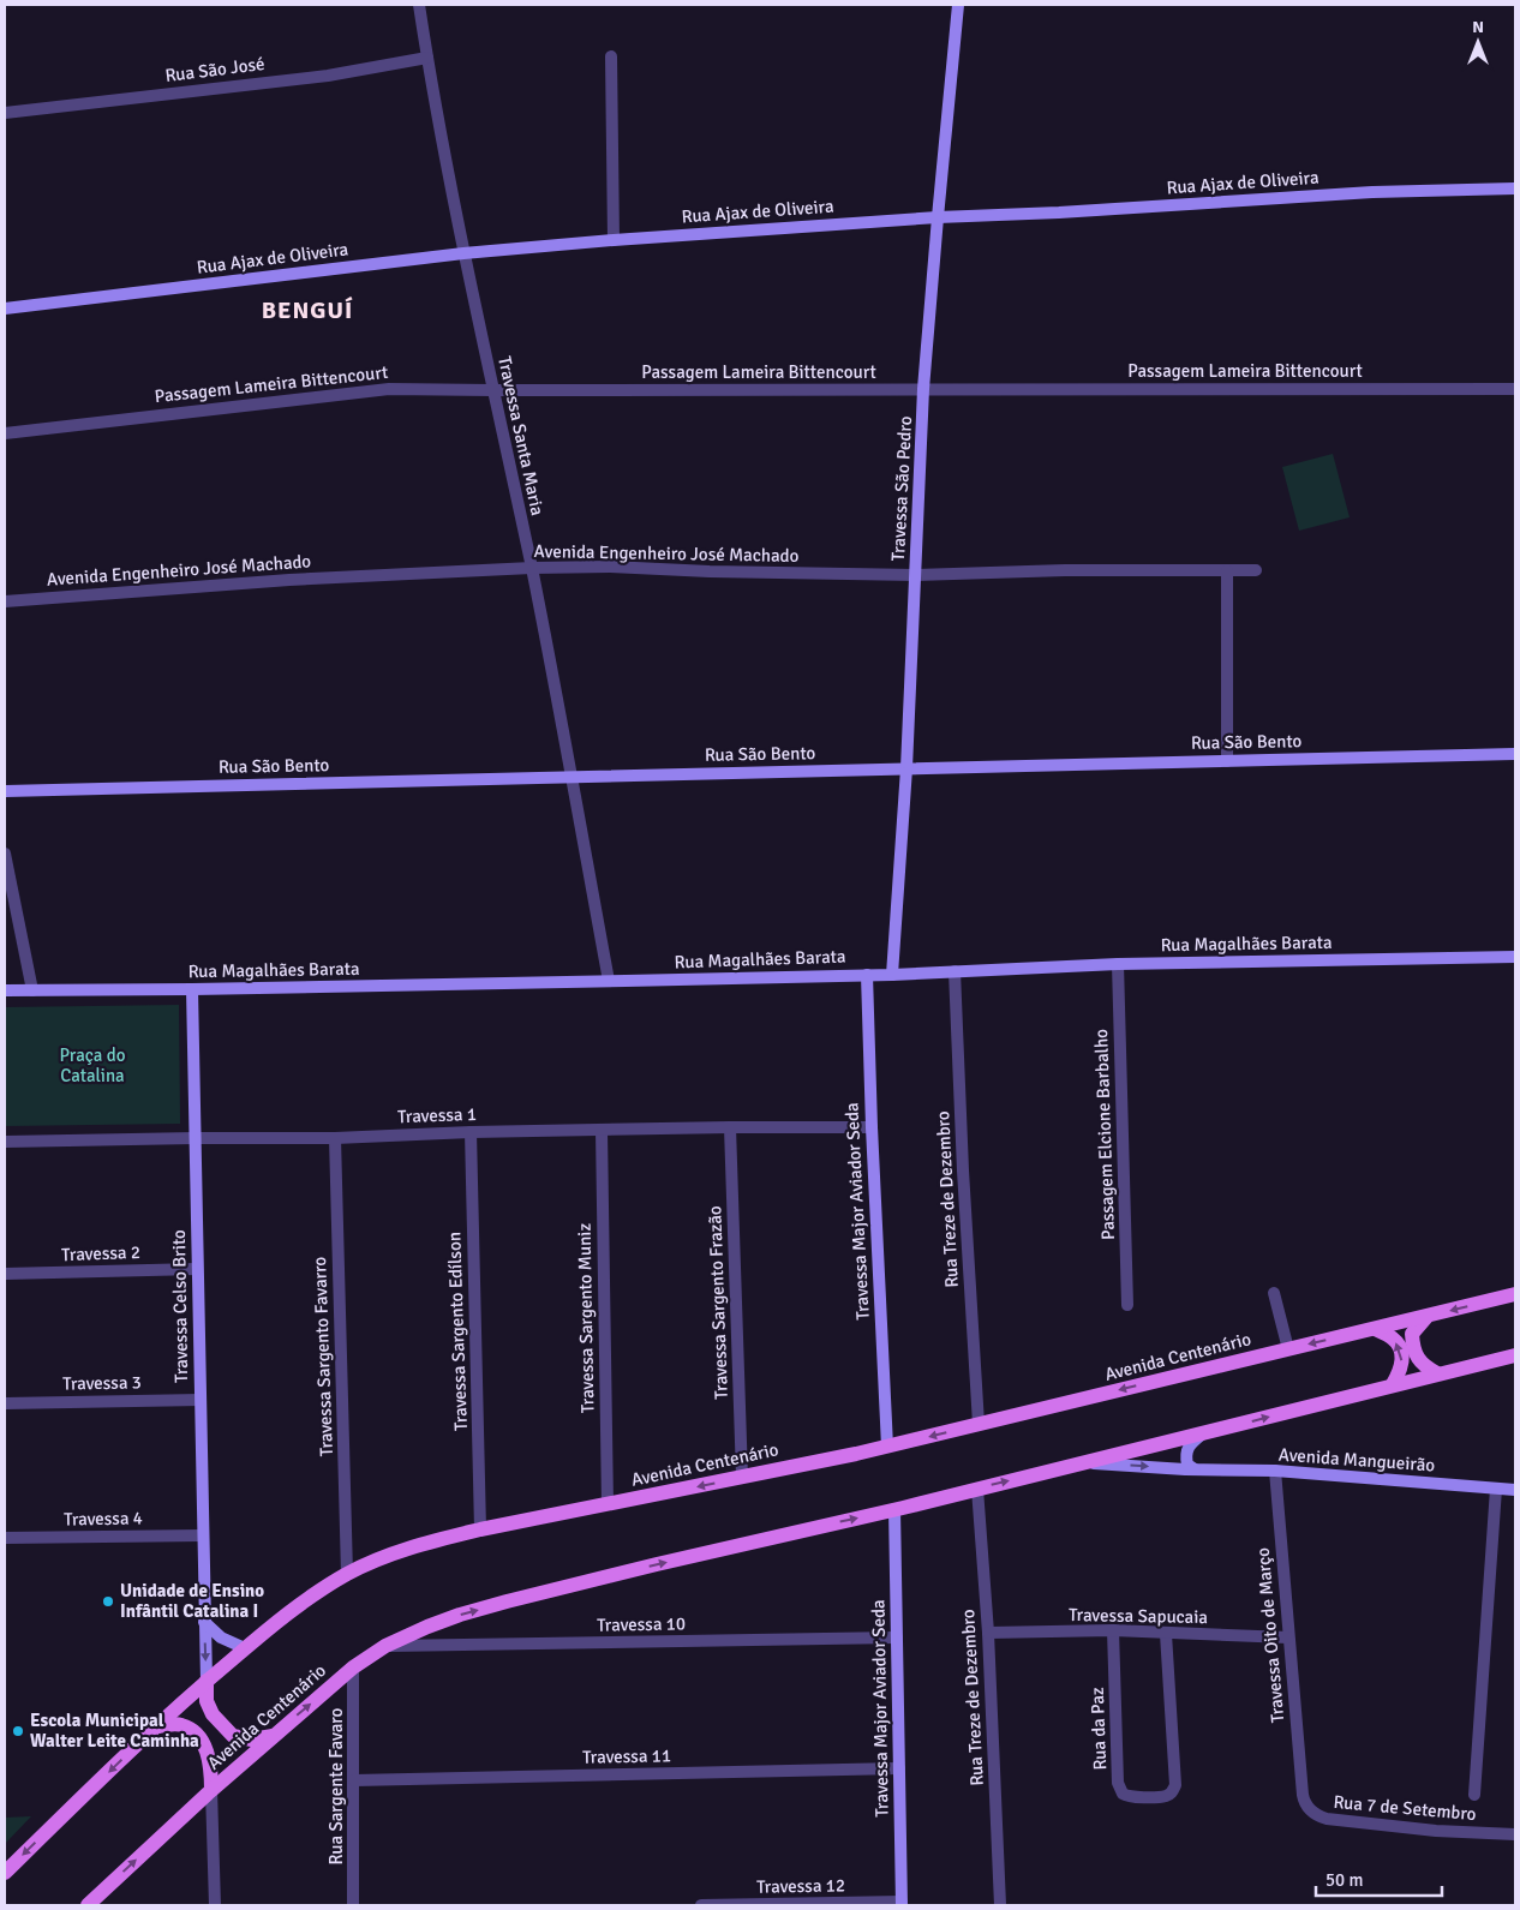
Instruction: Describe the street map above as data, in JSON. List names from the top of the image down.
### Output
{
  "streets": {
    "main road": ["Avenida Centenário"],
    "street": [
      "Rua São José",
      "Rua Ajax de Oliveira",
      "Passagem Lameira Bittencourt",
      "Travessa Santa Maria",
      "Travessa São Pedro",
      "Avenida Engenheiro José Machado",
      "Rua São Bento",
      "Rua Magalhães Barata",
      "Travessa 1",
      "Passagem Elcione Barbalho",
      "Rua Treze de Dezembro",
      "Travessa Major Aviador Seda",
      "Travessa 2",
      "Travessa Sargento Frazão",
      "Travessa Celso Brito",
      "Travessa Sargento Muniz",
      "Travessa Sargento Edílson",
      "Travessa Sargento Favarro",
      "Travessa 3",
      "Avenida Mangueirão",
      "Travessa 4",
      "Travessa Sapucaia",
      "Travessa 10",
      "Travessa Oito de Março",
      "Rua da Paz",
      "Travessa 11",
      "Rua Sargente Favaro",
      "Rua 7 de Setembro",
      "Travessa 12"
    ]
  },
  "crossings": [
    ["Rua São José", "Travessa Santa Maria"],
    ["Rua Ajax de Oliveira", "Travessa Santa Maria"],
    ["Rua Ajax de Oliveira", "Travessa São Pedro"],
    ["Passagem Lameira Bittencourt", "Travessa Santa Maria"],
    ["Passagem Lameira Bittencourt", "Travessa São Pedro"],
    ["Travessa Santa Maria", "Avenida Engenheiro José Machado"],
    ["Travessa Santa Maria", "Rua São Bento"],
    ["Travessa Santa Maria", "Rua Magalhães Barata"],
    ["Travessa São Pedro", "Avenida Engenheiro José Machado"],
    ["Travessa São Pedro", "Rua São Bento"],
    ["Travessa São Pedro", "Rua Magalhães Barata"],
    ["Rua Magalhães Barata", "Passagem Elcione Barbalho"],
    ["Rua Magalhães Barata", "Rua Treze de Dezembro"],
    ["Rua Magalhães Barata", "Travessa Major Aviador Seda"],
    ["Rua Magalhães Barata", "Travessa Celso Brito"],
    ["Travessa 1", "Travessa Major Aviador Seda"],
    ["Travessa 1", "Travessa Sargento Frazão"],
    ["Travessa 1", "Travessa Celso Brito"],
    ["Travessa 1", "Travessa Sargento Muniz"],
    ["Travessa 1", "Travessa Sargento Edílson"],
    ["Travessa 1", "Travessa Sargento Favarro"],
    ["Rua Treze de Dezembro", "Avenida Centenário"],
    ["Rua Treze de Dezembro", "Travessa Sapucaia"],
    ["Travessa Major Aviador Seda", "Avenida Centenário"],
    ["Travessa Major Aviador Seda", "Travessa 10"],
    ["Travessa Major Aviador Seda", "Travessa 11"],
    ["Travessa Major Aviador Seda", "Travessa 12"],
    ["Travessa 2", "Travessa Celso Brito"],
    ["Travessa Sargento Frazão", "Avenida Centenário"],
    ["Travessa Celso Brito", "Avenida Centenário"],
    ["Travessa Celso Brito", "Travessa 3"],
    ["Travessa Celso Brito", "Travessa 4"],
    ["Travessa Sargento Muniz", "Avenida Centenário"],
    ["Travessa Sargento Edílson", "Avenida Centenário"],
    ["Travessa Sargento Favarro", "Avenida Centenário"],
    ["Avenida Centenário", "Avenida Mangueirão"],
    ["Avenida Centenário", "Travessa 10"],
    ["Avenida Centenário", "Rua Sargente Favaro"],
    ["Avenida Mangueirão", "Travessa Oito de Março"],
    ["Travessa Sapucaia", "Travessa Oito de Março"],
    ["Travessa Sapucaia", "Rua da Paz"],
    ["Travessa Oito de Março", "Rua 7 de Setembro"],
    ["Travessa 11", "Rua Sargente Favaro"]
  ],
  "districts": ["BENGUÍ"],
  "parks": ["Praça do Catalina"],
  "places": ["Unidade de Ensino Infântil Catalina I", "Escola Municipal Walter Leite Caminha"],
  "scale_bar": "50 m",
  "north": "top"
}
